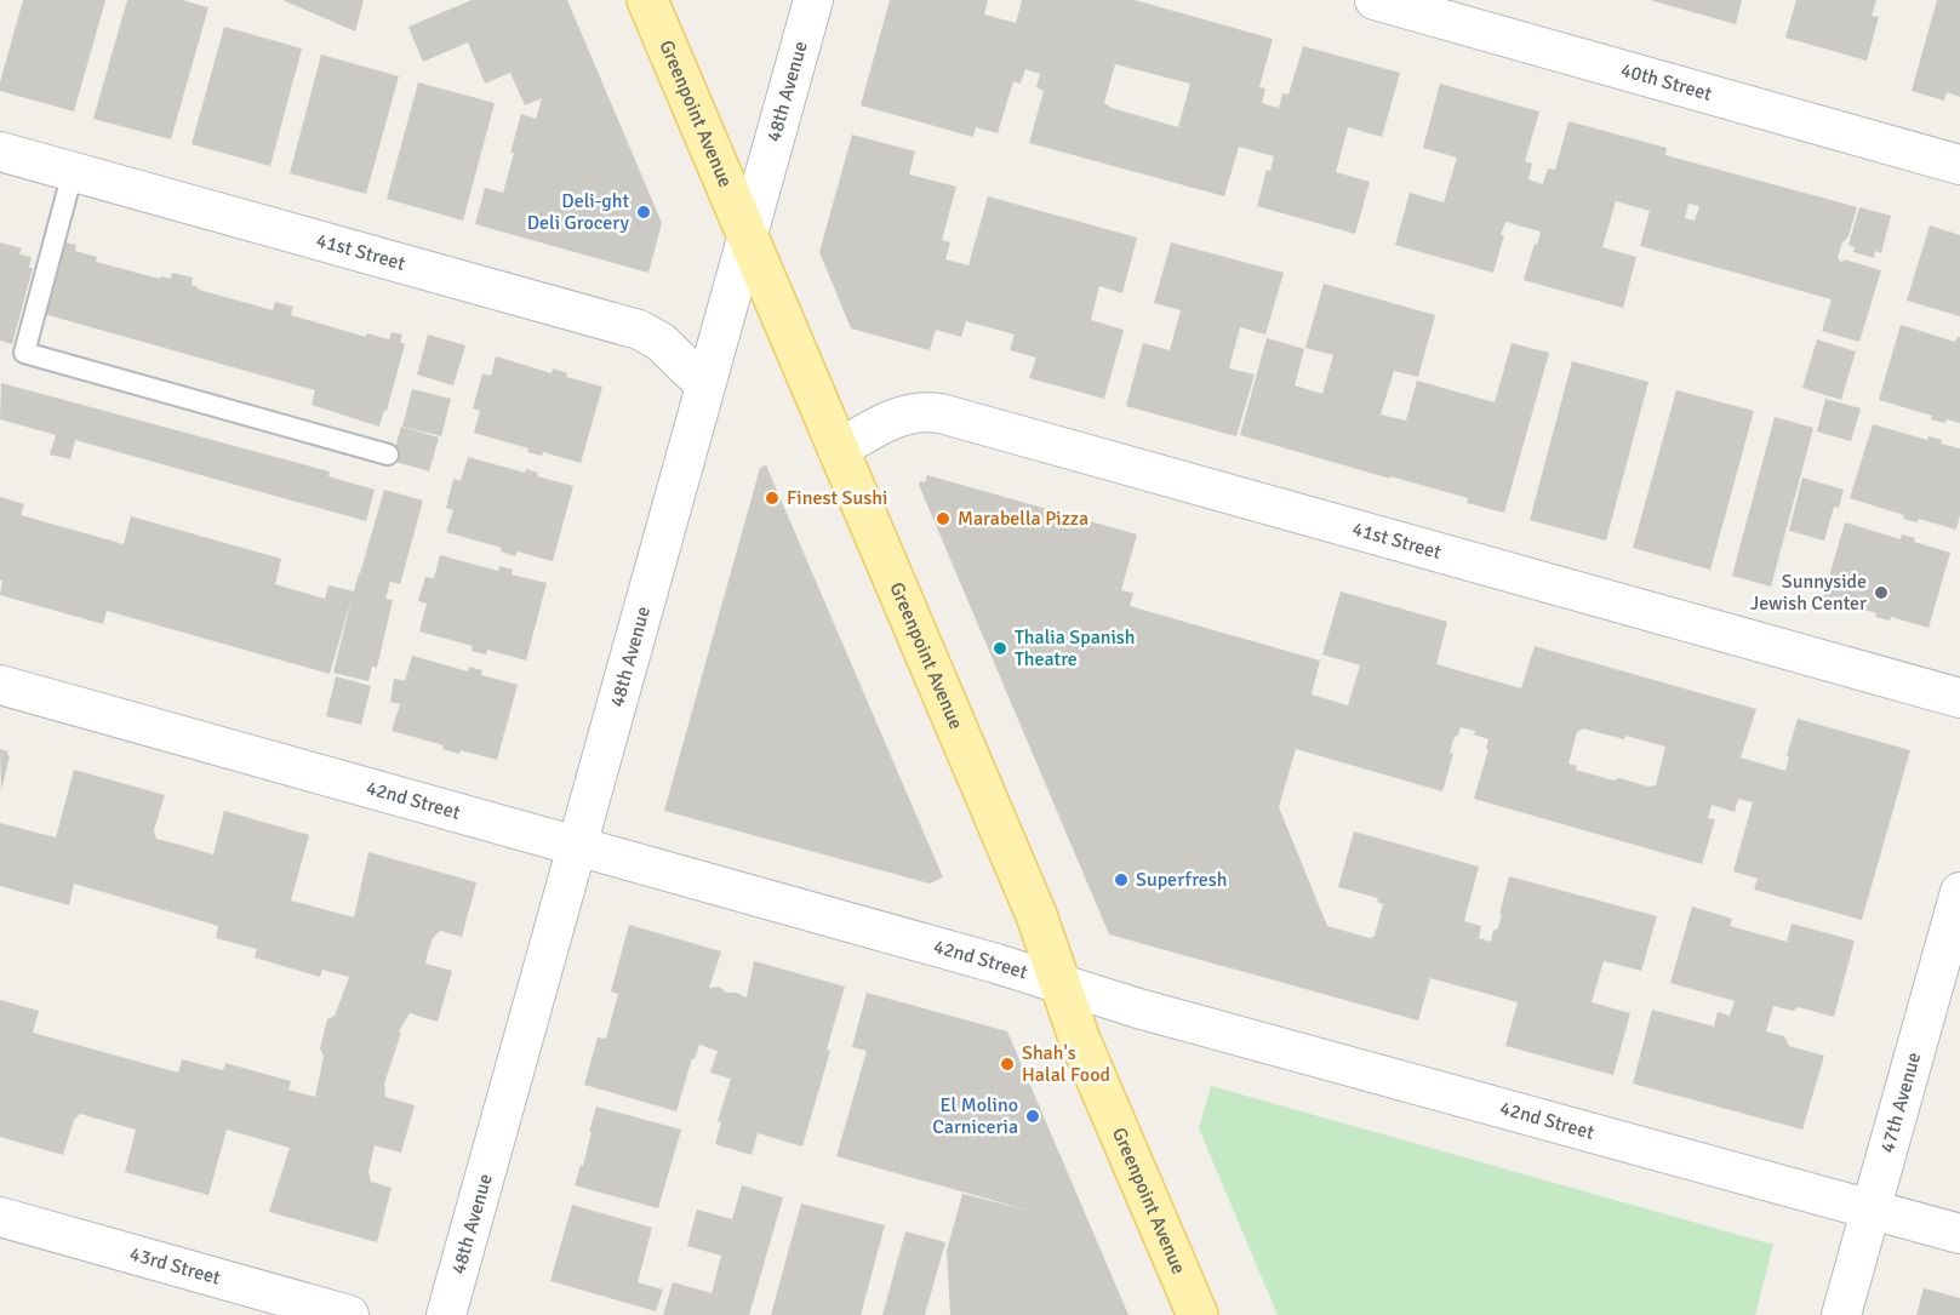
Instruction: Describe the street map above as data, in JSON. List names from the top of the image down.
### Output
{
  "streets": {
    "main road": ["Greenpoint Avenue"],
    "street": [
      "40th Street",
      "48th Avenue",
      "41st Street",
      "42nd Street",
      "47th Avenue",
      "43rd Street"
    ]
  },
  "crossings": [
    ["48th Avenue", "Greenpoint Avenue"],
    ["48th Avenue", "41st Street"],
    ["48th Avenue", "42nd Street"],
    ["Greenpoint Avenue", "41st Street"],
    ["Greenpoint Avenue", "42nd Street"],
    ["42nd Street", "47th Avenue"]
  ],
  "places": [
    "Deli-ght Deli Grocery",
    "Finest Sushi",
    "Marabella Pizza",
    "Sunnyside Jewish Center",
    "Thalia Spanish Theatre",
    "Superfresh",
    "Shah's Halal Food",
    "El Molino Carniceria"
  ]
}
